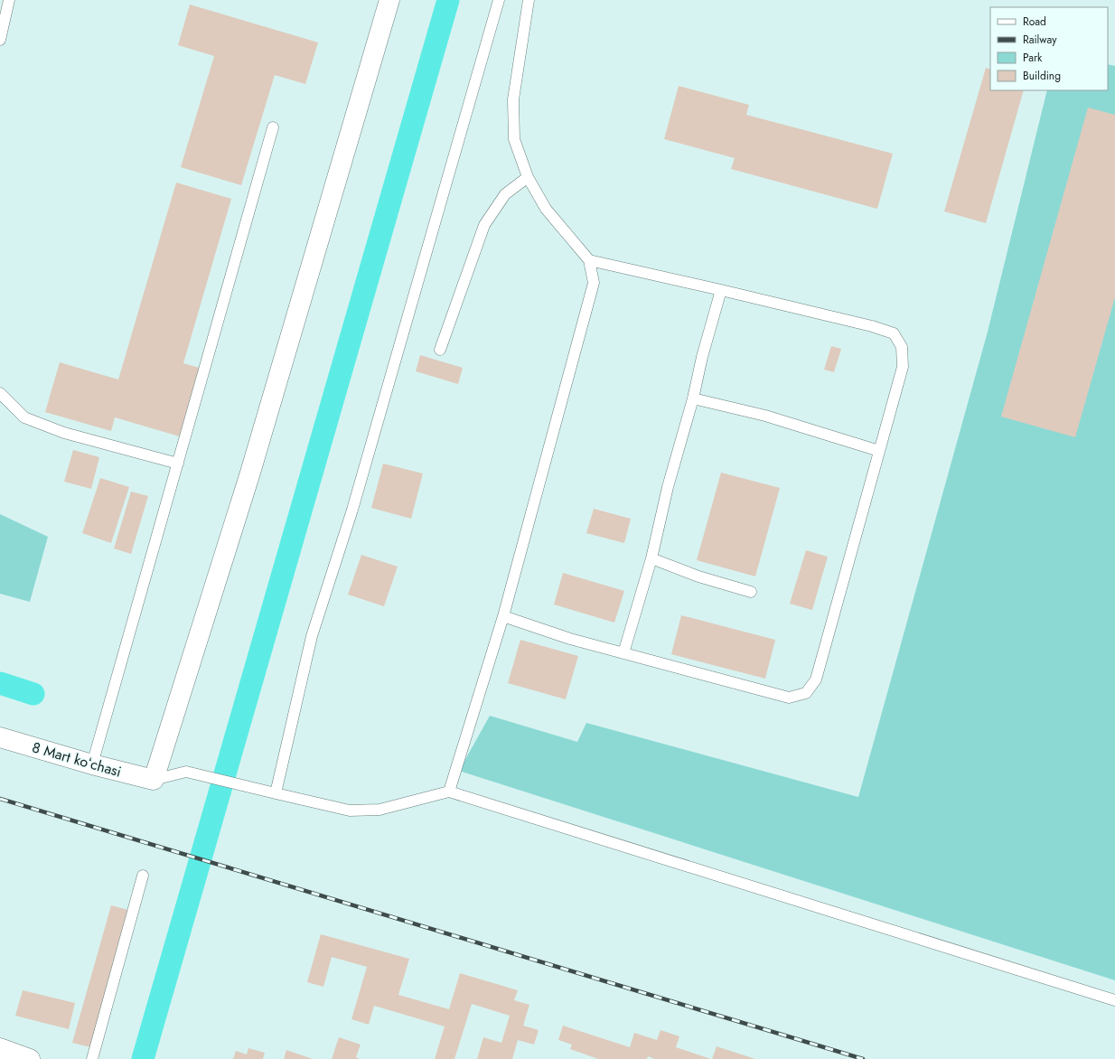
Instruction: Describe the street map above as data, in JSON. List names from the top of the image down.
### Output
{
  "streets": {
    "street": ["8 Mart koʻchasi"]
  },
  "legend": [
    "Road",
    "Railway",
    "Park",
    "Building"
  ]
}
